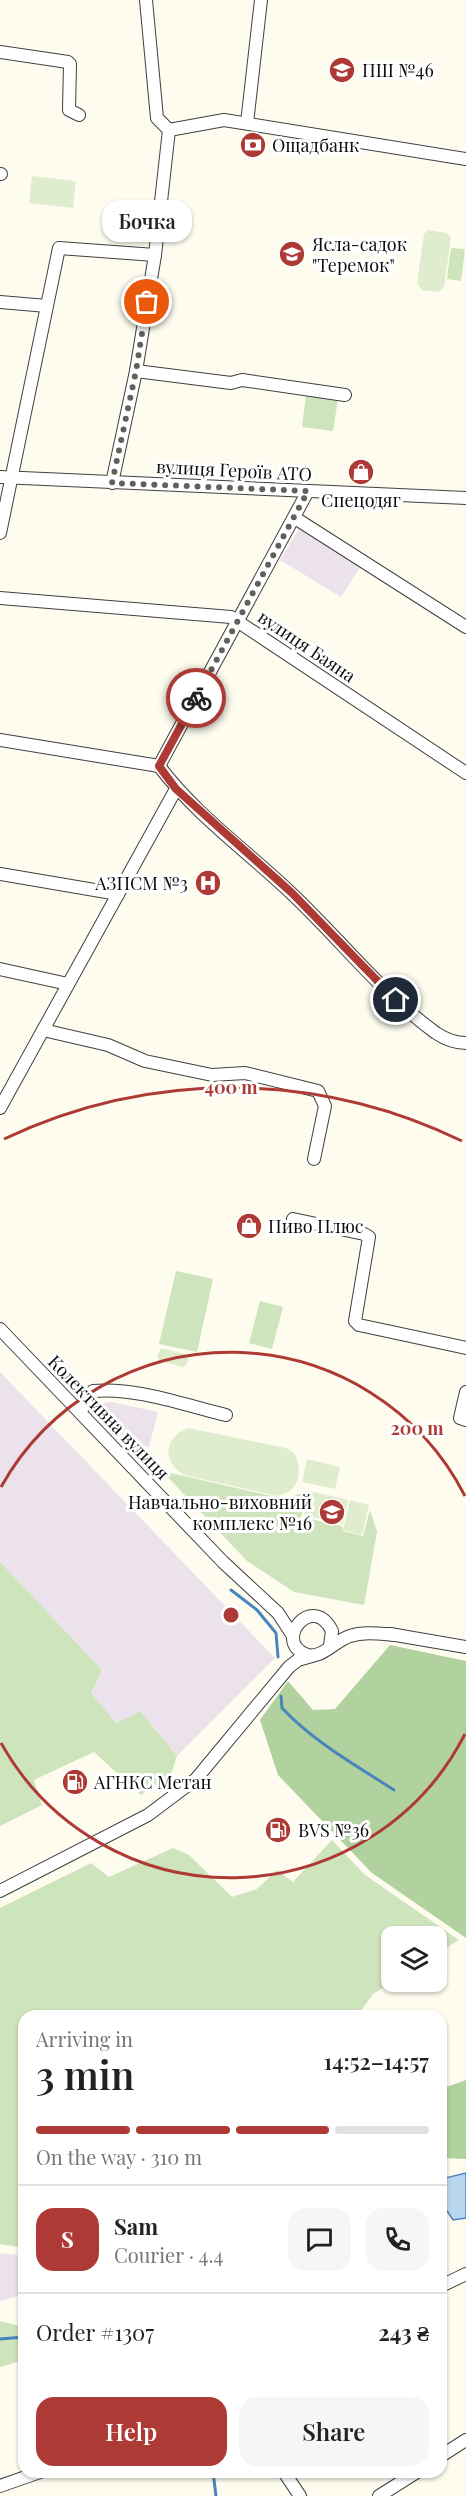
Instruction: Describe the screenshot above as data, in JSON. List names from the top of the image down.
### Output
{
  "streets": {
    "street": ["вулиця Героїв АТО", "вулиця Баяна", "Колективна вулиця"]
  },
  "places": {
    "school or university": ["ПШ №46", "Ясла-садок \"Теремок\"", "Навчально-виховний комплекс №16"],
    "bank": ["Ощадбанк"],
    "other": ["Бочка"],
    "shop": ["Спецодяг", "Пиво Плюс"],
    "hospital": ["АЗПСМ №3"],
    "fuel station": ["АГНКС Метан", "BVS №36"]
  },
  "page": {
    "bubble": "Бочка",
    "heading": ["3 min", "Arriving in", "14:52–14:57"],
    "panel": [
      "Sam",
      "Courier · 4.4",
      "Order #1307",
      "243 ₴"
    ],
    "bar": "On the way · 310 m",
    "round": "S",
    "buttons": ["Help", "Share"]
  },
  "rings": ["400 m", "200 m"]
}
